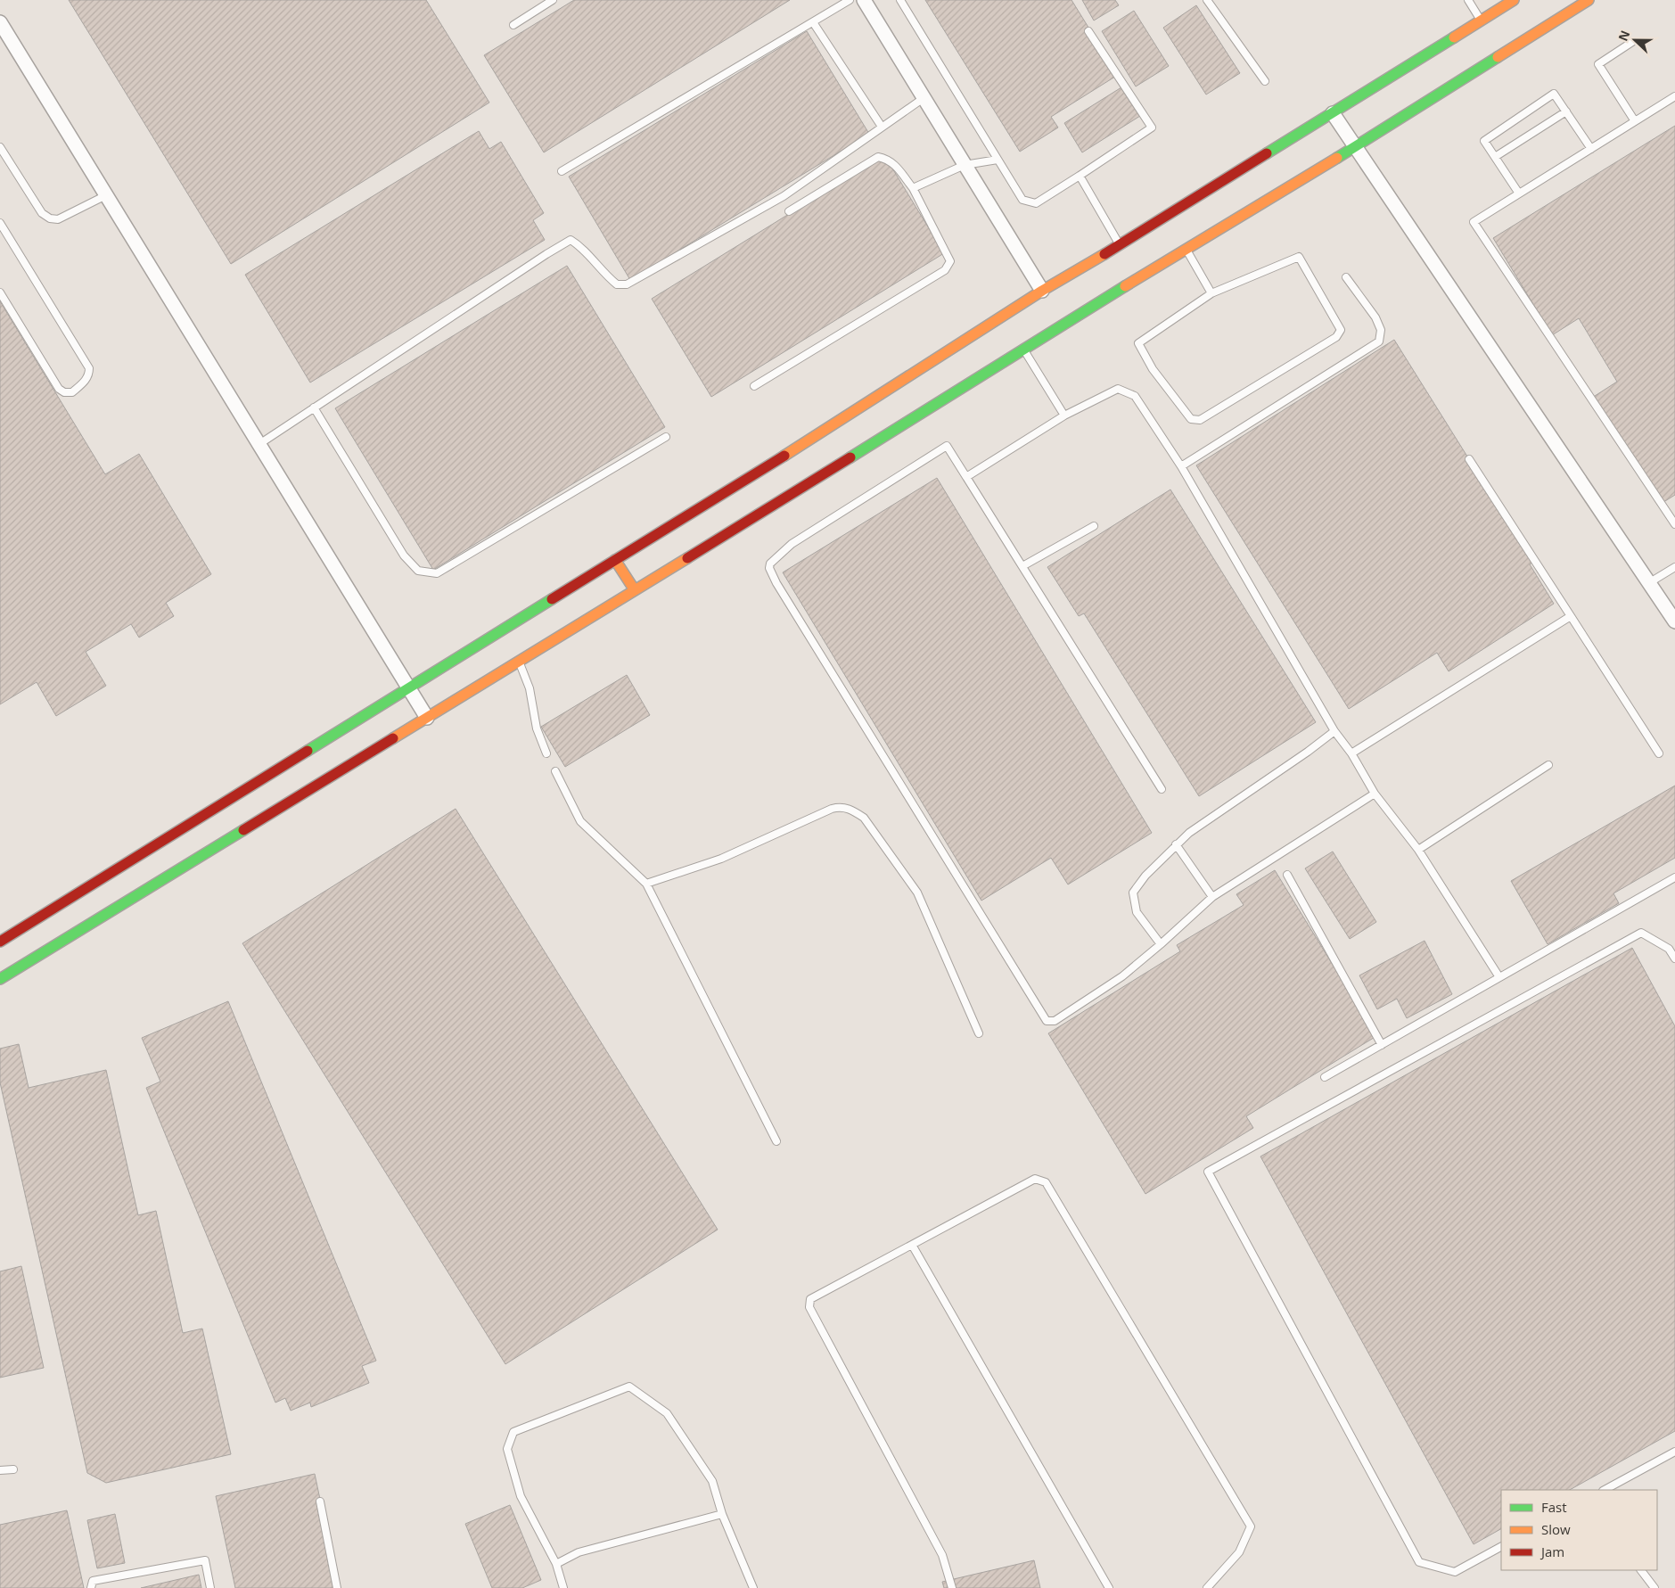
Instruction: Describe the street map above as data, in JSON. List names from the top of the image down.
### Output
{
  "legend": ["Fast", "Slow", "Jam"],
  "north": "left"
}
